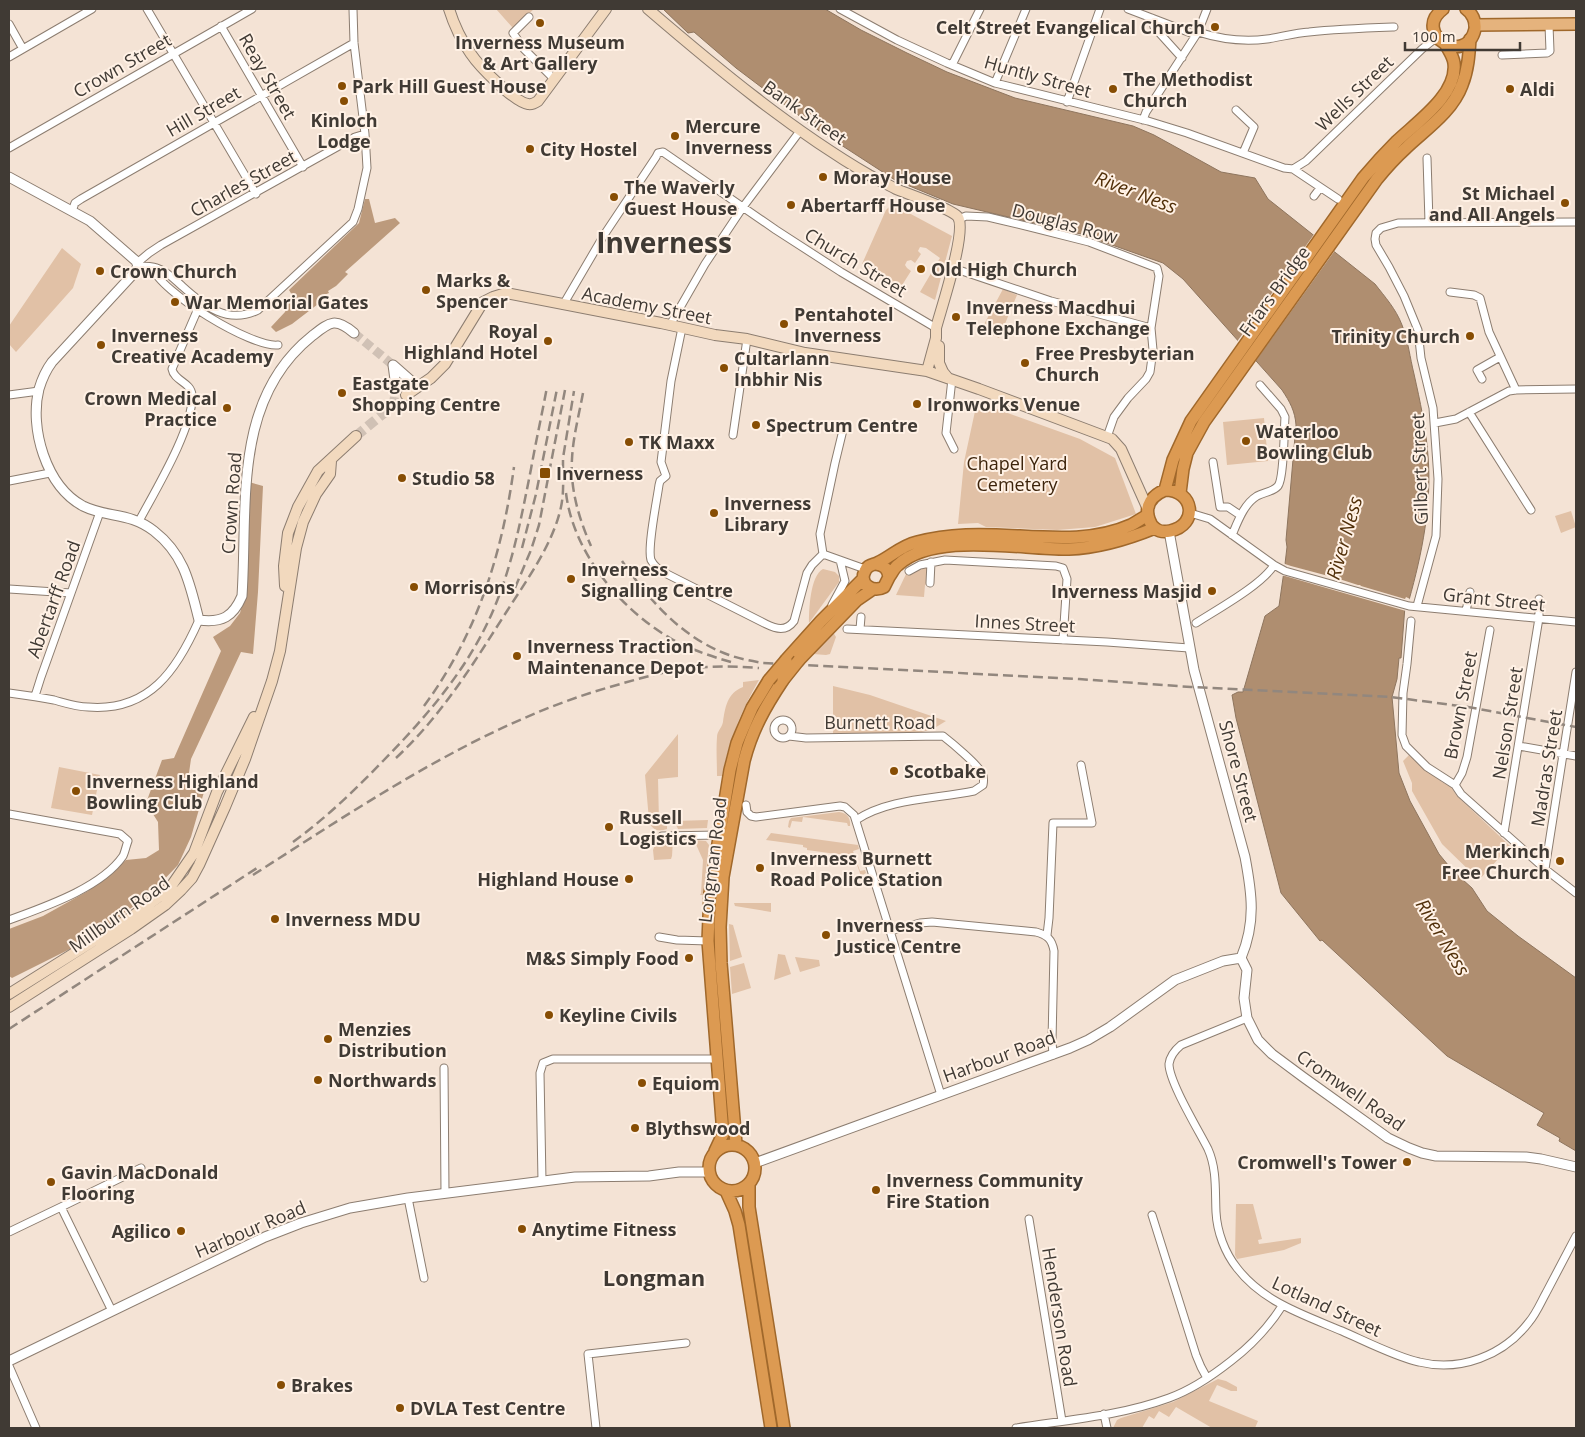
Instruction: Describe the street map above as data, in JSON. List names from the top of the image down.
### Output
{
  "streets": {
    "highway": ["Friars Bridge", "Longman Road"],
    "main road": ["Bank Street", "Academy Street", "Millburn Road"],
    "street": [
      "Crown Street",
      "Reay Street",
      "Huntly Street",
      "Wells Street",
      "Hill Street",
      "Charles Street",
      "Douglas Row",
      "Church Street",
      "Gilbert Street",
      "Crown Road",
      "Abertarff Road",
      "Grant Street",
      "Innes Street",
      "Brown Street",
      "Burnett Road",
      "Nelson Street",
      "Madras Street",
      "Shore Street",
      "Harbour Road",
      "Cromwell Road",
      "Lotland Street",
      "Henderson Road"
    ]
  },
  "crossings": [
    ["Crown Street", "Reay Street"],
    ["Reay Street", "Hill Street"],
    ["Reay Street", "Charles Street"],
    ["Huntly Street", "Wells Street"],
    ["Bank Street", "Douglas Row"],
    ["Church Street", "Academy Street"],
    ["Gilbert Street", "Grant Street"],
    ["Grant Street", "Nelson Street"],
    ["Grant Street", "Shore Street"],
    ["Innes Street", "Shore Street"],
    ["Shore Street", "Harbour Road"],
    ["Longman Road", "Harbour Road"],
    ["Cromwell Road", "Lotland Street"]
  ],
  "districts": ["Inverness", "Longman"],
  "water": ["River Ness"],
  "parks": ["Chapel Yard Cemetery"],
  "places": {
    "other": [
      "Inverness Museum & Art Gallery",
      "Celt Street Evangelical Church",
      "Park Hill Guest House",
      "The Methodist Church",
      "Aldi",
      "Kinloch Lodge",
      "Mercure Inverness",
      "City Hostel",
      "Moray House",
      "The Waverly Guest House",
      "St Michael and All Angels",
      "Abertarff House",
      "Old High Church",
      "Crown Church",
      "Marks & Spencer",
      "War Memorial Gates",
      "Inverness Macdhui Telephone Exchange",
      "Pentahotel Inverness",
      "Trinity Church",
      "Royal Highland Hotel",
      "Inverness Creative Academy",
      "Free Presbyterian Church",
      "Cultarlann Inbhir Nis",
      "Eastgate Shopping Centre",
      "Ironworks Venue",
      "Crown Medical Practice",
      "Spectrum Centre",
      "Waterloo Bowling Club",
      "TK Maxx",
      "Studio 58",
      "Inverness Library",
      "Inverness Signalling Centre",
      "Morrisons",
      "Inverness Masjid",
      "Inverness Traction Maintenance Depot",
      "Scotbake",
      "Inverness Highland Bowling Club",
      "Russell Logistics",
      "Merkinch Free Church",
      "Inverness Burnett Road Police Station",
      "Highland House",
      "Inverness MDU",
      "Inverness Justice Centre",
      "M&S Simply Food",
      "Keyline Civils",
      "Menzies Distribution",
      "Northwards",
      "Equiom",
      "Blythswood",
      "Cromwell's Tower",
      "Gavin MacDonald Flooring",
      "Inverness Community Fire Station",
      "Anytime Fitness",
      "Agilico",
      "Brakes",
      "DVLA Test Centre"
    ],
    "transit": ["Inverness"]
  },
  "scale_bar": "100 m"
}
